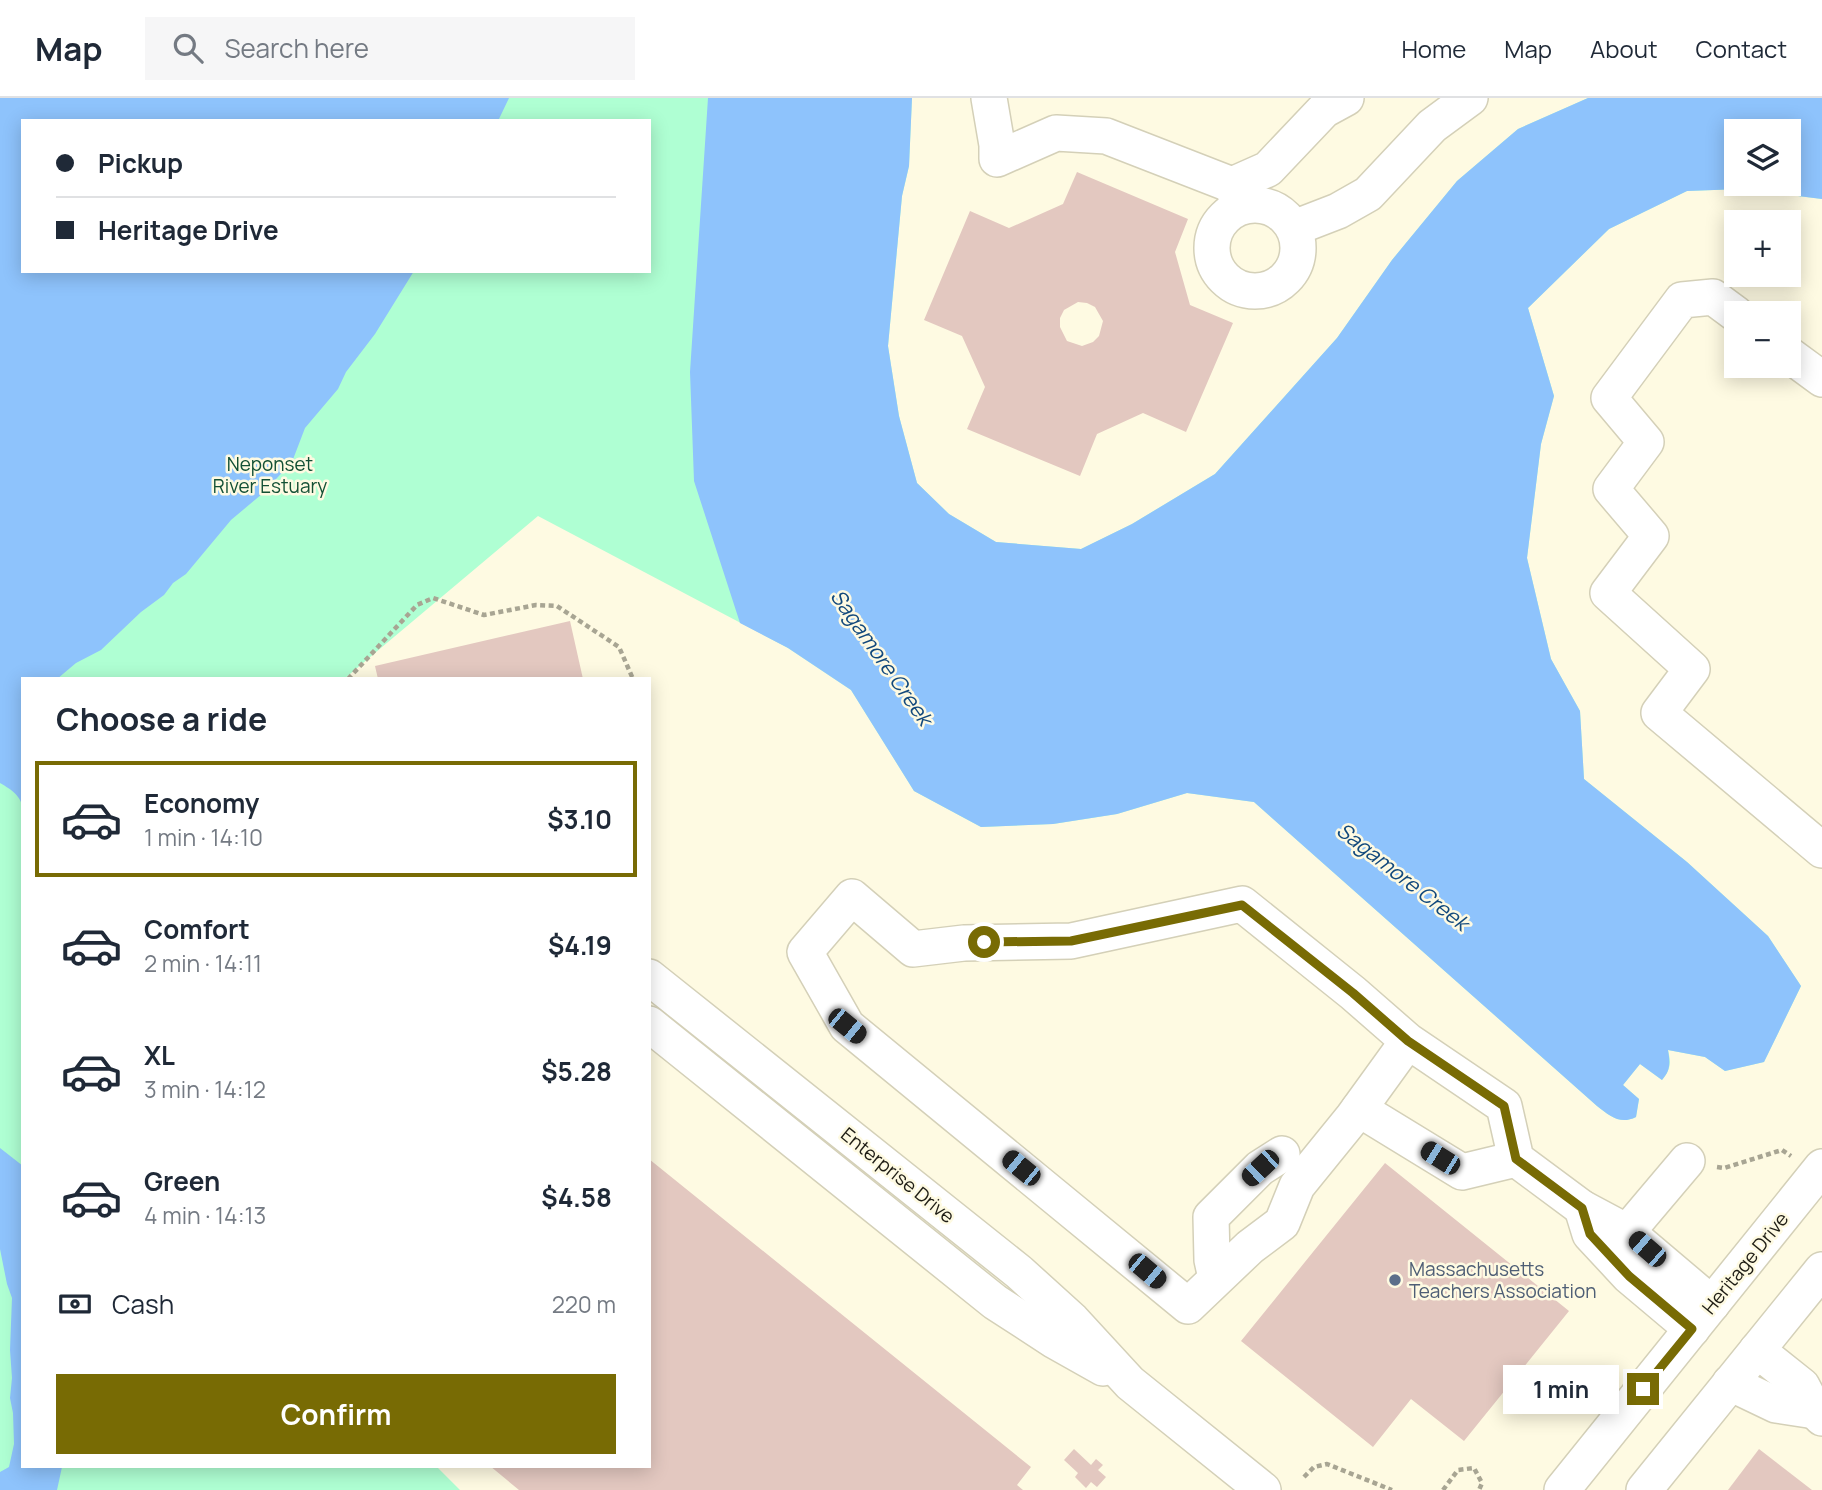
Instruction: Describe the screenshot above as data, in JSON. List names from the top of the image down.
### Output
{
  "streets": {
    "street": ["Enterprise Drive", "Heritage Drive"]
  },
  "water": ["Sagamore Creek"],
  "parks": ["Neponset River Estuary"],
  "places": ["Massachusetts Teachers Association"],
  "page": {
    "header": "Map",
    "search": "Search here",
    "nav": [
      "Home",
      "Map",
      "About",
      "Contact"
    ],
    "map_buttons": ["+", "−"],
    "banner": ["Pickup", "Heritage Drive"],
    "heading": "Choose a ride",
    "list": [
      {
        "name": "Economy",
        "note": "1 min · 14:10",
        "value": "$3.10"
      },
      {
        "name": "Comfort",
        "note": "2 min · 14:11",
        "value": "$4.19"
      },
      {
        "name": "XL",
        "note": "3 min · 14:12",
        "value": "$5.28"
      },
      {
        "name": "Green",
        "note": "4 min · 14:13",
        "value": "$4.58"
      }
    ],
    "pay": ["Cash", "220 m"],
    "buttons": "Confirm",
    "bubble": "1 min"
  }
}
